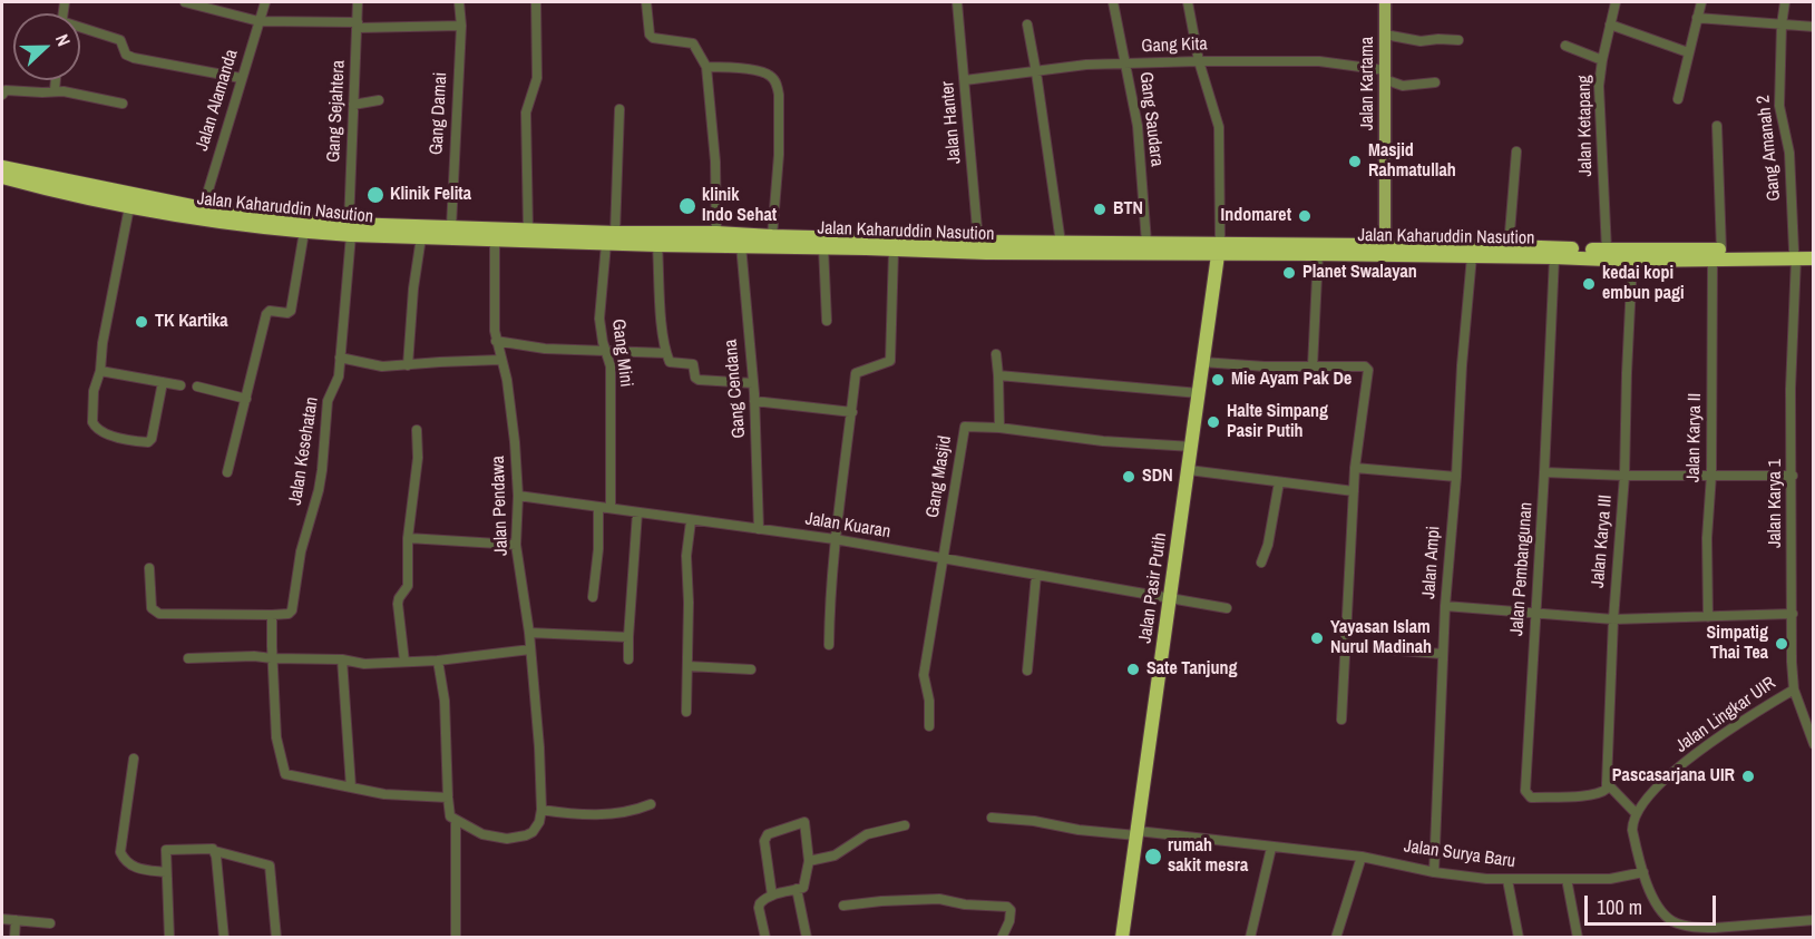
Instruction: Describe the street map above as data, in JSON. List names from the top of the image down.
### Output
{
  "streets": {
    "highway": ["Jalan Kaharuddin Nasution", "Jalan Pasir Putih"],
    "main road": ["Jalan Kartama"],
    "street": [
      "Gang Kita",
      "Jalan Alamanda",
      "Gang Sejahtera",
      "Gang Damai",
      "Gang Saudara",
      "Jalan Hanter",
      "Jalan Ketapang",
      "Gang Amanah 2",
      "Gang Mini",
      "Gang Cendana",
      "Jalan Karya II",
      "Jalan Kesehatan",
      "Gang Masjid",
      "Jalan Karya 1",
      "Jalan Pendawa",
      "Jalan Kuaran",
      "Jalan Karya III",
      "Jalan Ampi",
      "Jalan Pembangunan",
      "Jalan Lingkar UIR",
      "Jalan Surya Baru"
    ]
  },
  "crossings": [
    ["Gang Kita", "Jalan Kartama"],
    ["Gang Kita", "Gang Saudara"],
    ["Gang Kita", "Jalan Hanter"],
    ["Jalan Kartama", "Jalan Kaharuddin Nasution"],
    ["Jalan Alamanda", "Jalan Kaharuddin Nasution"],
    ["Gang Sejahtera", "Jalan Kaharuddin Nasution"],
    ["Gang Sejahtera", "Jalan Kesehatan"],
    ["Gang Damai", "Jalan Kaharuddin Nasution"],
    ["Gang Saudara", "Jalan Kaharuddin Nasution"],
    ["Jalan Hanter", "Jalan Kaharuddin Nasution"],
    ["Jalan Ketapang", "Jalan Kaharuddin Nasution"],
    ["Gang Amanah 2", "Jalan Kaharuddin Nasution"],
    ["Gang Amanah 2", "Jalan Karya 1"],
    ["Jalan Kaharuddin Nasution", "Gang Mini"],
    ["Jalan Kaharuddin Nasution", "Gang Cendana"],
    ["Jalan Kaharuddin Nasution", "Jalan Karya II"],
    ["Jalan Kaharuddin Nasution", "Jalan Kesehatan"],
    ["Jalan Kaharuddin Nasution", "Jalan Karya 1"],
    ["Jalan Kaharuddin Nasution", "Jalan Pendawa"],
    ["Jalan Kaharuddin Nasution", "Jalan Karya III"],
    ["Jalan Kaharuddin Nasution", "Jalan Ampi"],
    ["Jalan Kaharuddin Nasution", "Jalan Pembangunan"],
    ["Jalan Kaharuddin Nasution", "Jalan Pasir Putih"],
    ["Gang Mini", "Jalan Kuaran"],
    ["Gang Cendana", "Jalan Kuaran"],
    ["Gang Masjid", "Jalan Kuaran"],
    ["Jalan Karya 1", "Jalan Lingkar UIR"],
    ["Jalan Pendawa", "Jalan Kuaran"],
    ["Jalan Kuaran", "Jalan Pasir Putih"],
    ["Jalan Karya III", "Jalan Pembangunan"],
    ["Jalan Ampi", "Jalan Surya Baru"],
    ["Jalan Pasir Putih", "Jalan Surya Baru"]
  ],
  "places": [
    "Masjid Rahmatullah",
    "Klinik Felita",
    "klinik Indo Sehat",
    "BTN",
    "Indomaret",
    "Planet Swalayan",
    "kedai kopi embun pagi",
    "TK Kartika",
    "Mie Ayam Pak De",
    "Halte Simpang Pasir Putih",
    "SDN",
    "Yayasan Islam Nurul Madinah",
    "Simpatig Thai Tea",
    "Sate Tanjung",
    "Pascasarjana UIR",
    "rumah sakit mesra"
  ],
  "scale_bar": "100 m",
  "north": "right"
}
